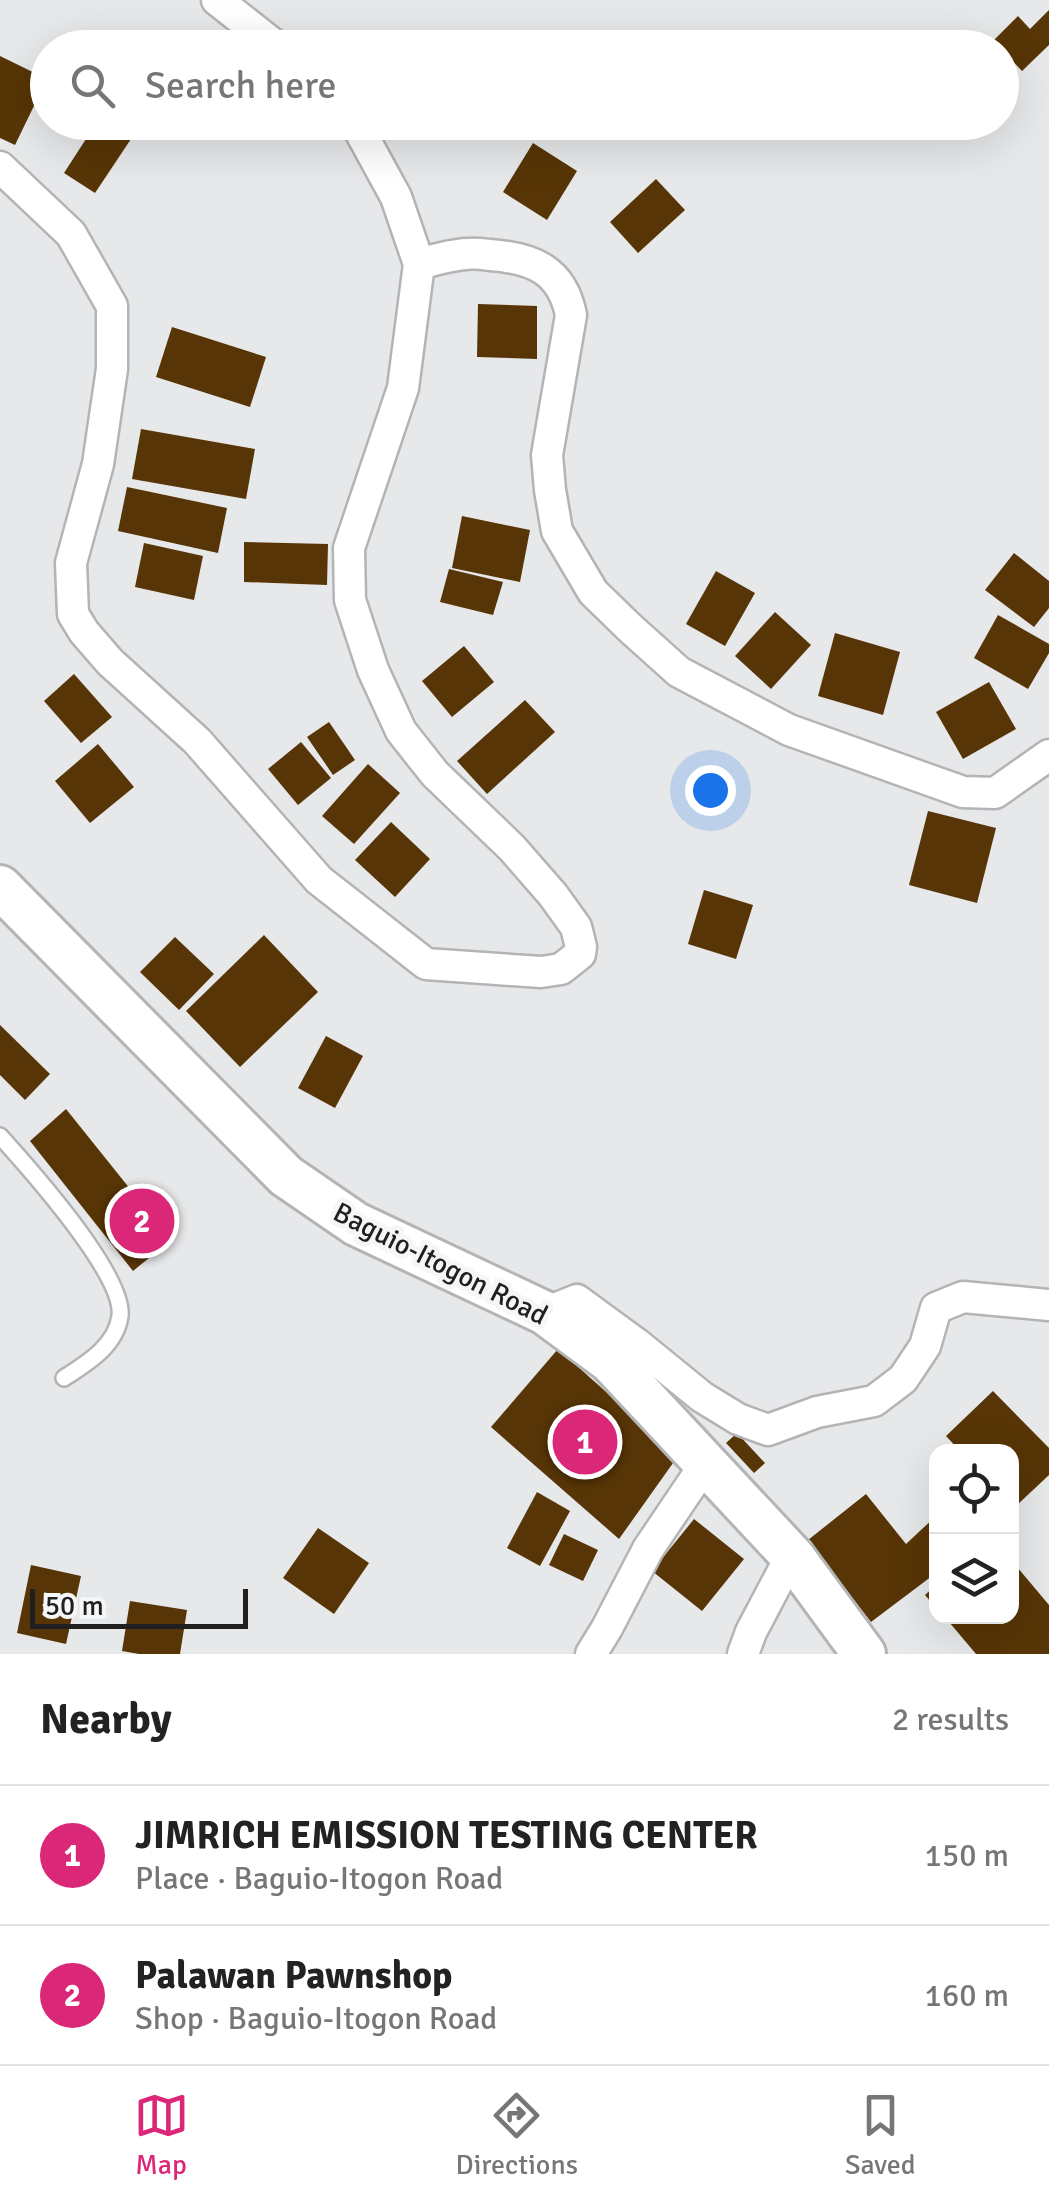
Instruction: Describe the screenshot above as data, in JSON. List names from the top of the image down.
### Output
{
  "streets": {
    "main road": ["Baguio-Itogon Road"]
  },
  "scale_bar": "50 m",
  "page": {
    "search": "Search here",
    "pins": ["2", "1"],
    "scale": "50 m",
    "heading": ["Nearby", "2 results"],
    "list": [
      {
        "mark": "1",
        "name": "JIMRICH EMISSION TESTING CENTER",
        "note": "Place · Baguio-Itogon Road",
        "value": "150 m"
      },
      {
        "mark": "2",
        "name": "Palawan Pawnshop",
        "note": "Shop · Baguio-Itogon Road",
        "value": "160 m"
      }
    ],
    "nav": ["Map", "Directions", "Saved"]
  }
}
